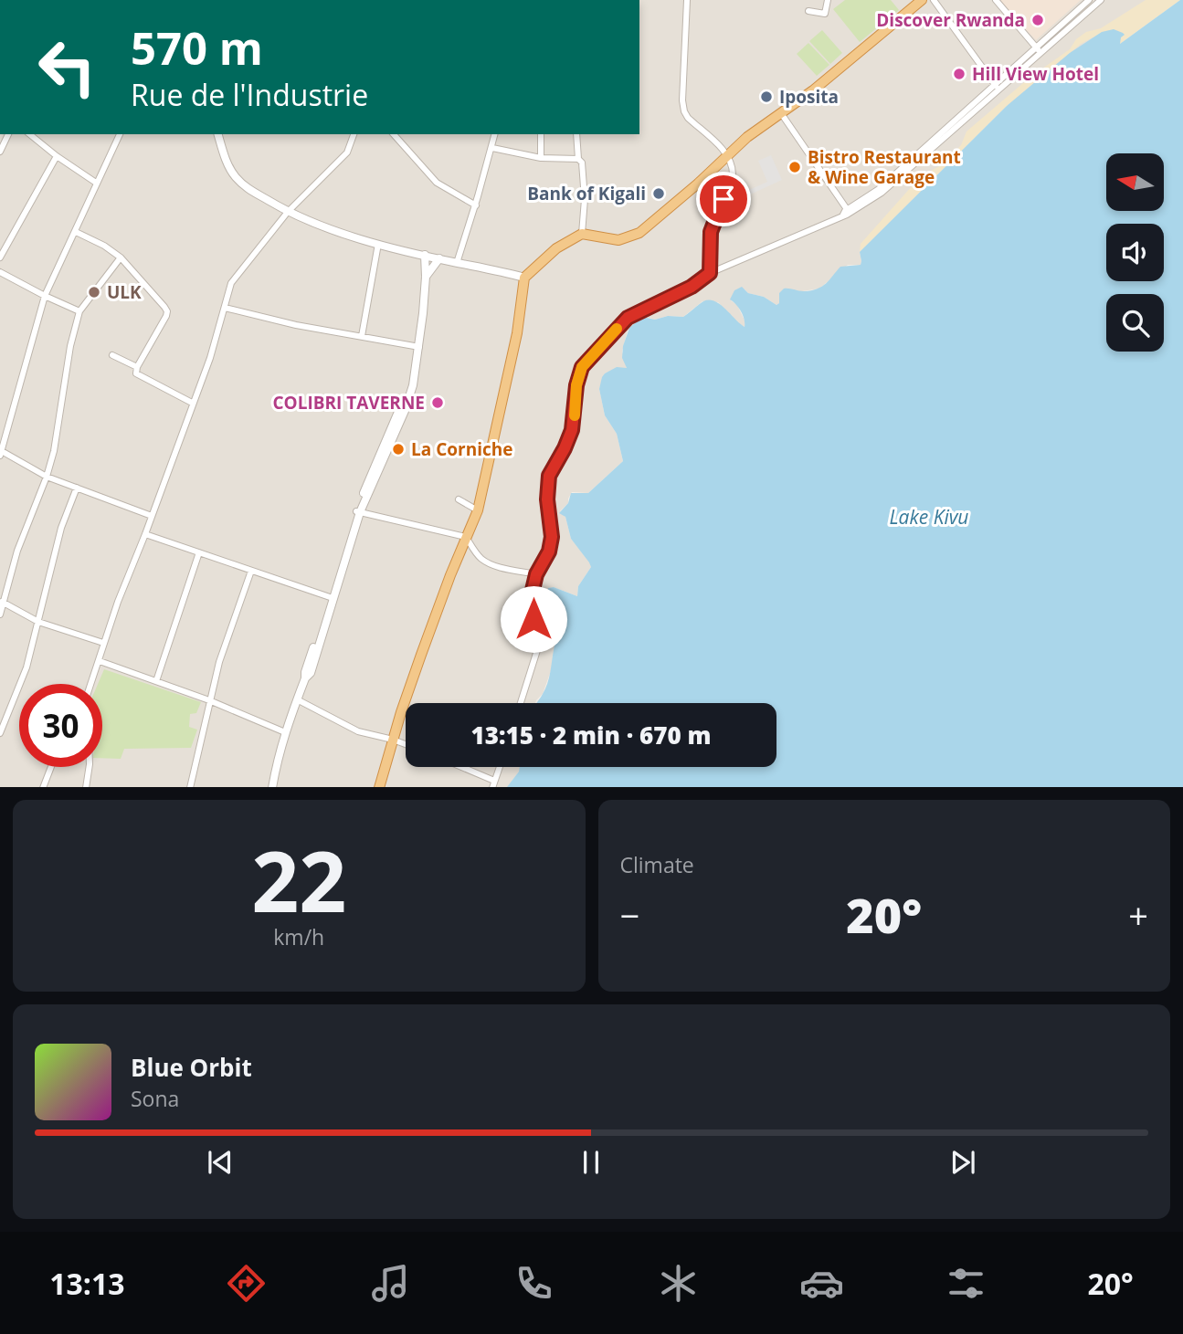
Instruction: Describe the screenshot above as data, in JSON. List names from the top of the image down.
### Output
{
  "water": ["Lake Kivu"],
  "places": [
    "Discover Rwanda",
    "Hill View Hotel",
    "Iposita",
    "Bistro Restaurant & Wine Garage",
    "Bank of Kigali",
    "ULK",
    "COLIBRI TAVERNE",
    "La Corniche"
  ],
  "north": "left",
  "page": {
    "turn": ["570 m", "Rue de l'Industrie"],
    "limit": "30",
    "trip": "13:15 · 2 min · 670 m",
    "tile": [
      ["22", "km/h"],
      "Climate"
    ],
    "heat": ["−", "20°", "+"],
    "song": ["Blue Orbit", "Sona"],
    "tabs": ["13:13", "20°"]
  }
}
